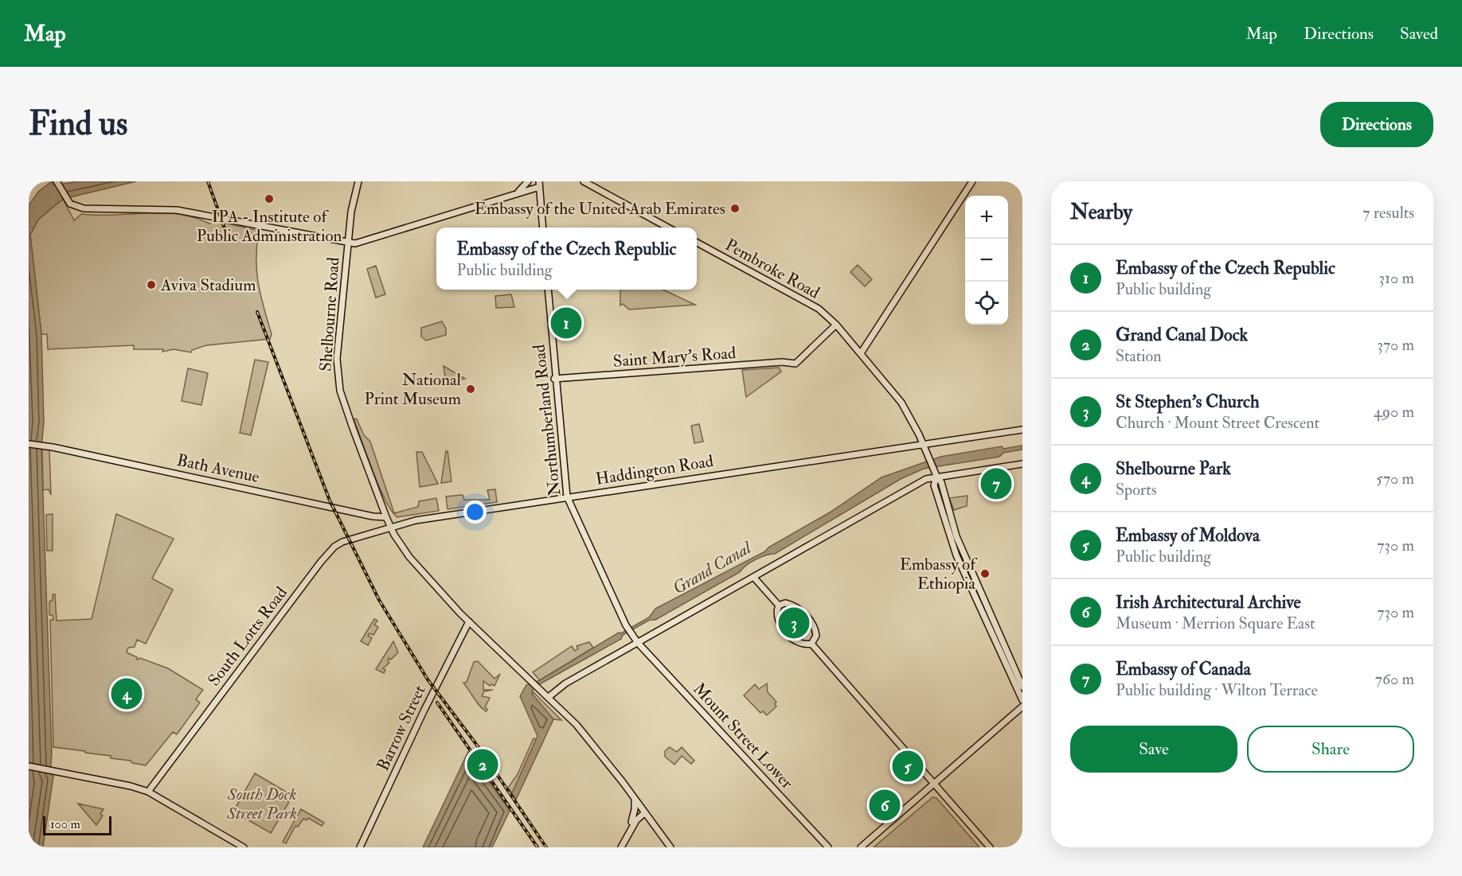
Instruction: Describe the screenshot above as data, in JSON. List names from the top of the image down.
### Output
{
  "streets": {
    "main road": [
      "Pembroke Road",
      "Shelbourne Road",
      "Saint Mary's Road",
      "Northumberland Road",
      "Bath Avenue",
      "Haddington Road",
      "South Lotts Road",
      "Barrow Street",
      "Mount Street Lower"
    ]
  },
  "crossings": [
    ["Pembroke Road", "Saint Mary's Road"],
    ["Pembroke Road", "Haddington Road"],
    ["Shelbourne Road", "Bath Avenue"],
    ["Shelbourne Road", "Haddington Road"],
    ["Shelbourne Road", "South Lotts Road"],
    ["Shelbourne Road", "Barrow Street"],
    ["Saint Mary's Road", "Northumberland Road"],
    ["Northumberland Road", "Haddington Road"],
    ["Northumberland Road", "Mount Street Lower"],
    ["Haddington Road", "South Lotts Road"]
  ],
  "water": ["Grand Canal"],
  "parks": ["South Dock Street Park"],
  "places": [
    "IPA - Institute of Public Administration",
    "Embassy of the United Arab Emirates",
    "Aviva Stadium",
    "National Print Museum",
    "Embassy of Ethiopia"
  ],
  "scale_bar": "100 m",
  "page": {
    "header": "Map",
    "nav": ["Map", "Directions", "Saved"],
    "buttons": [
      "Directions",
      ["Save", "Share"]
    ],
    "title": "Find us",
    "heading": ["Nearby", "7 results"],
    "map_buttons": ["+", "−"],
    "popup": ["Embassy of the Czech Republic", "Public building"],
    "list": [
      {
        "mark": "1",
        "name": "Embassy of the Czech Republic",
        "note": "Public building",
        "value": "310 m"
      },
      {
        "mark": "2",
        "name": "Grand Canal Dock",
        "note": "Station",
        "value": "370 m"
      },
      {
        "mark": "3",
        "name": "St Stephen's Church",
        "note": "Church · Mount Street Crescent",
        "value": "490 m"
      },
      {
        "mark": "4",
        "name": "Shelbourne Park",
        "note": "Sports",
        "value": "570 m"
      },
      {
        "mark": "5",
        "name": "Embassy of Moldova",
        "note": "Public building",
        "value": "730 m"
      },
      {
        "mark": "6",
        "name": "Irish Architectural Archive",
        "note": "Museum · Merrion Square East",
        "value": "730 m"
      },
      {
        "mark": "7",
        "name": "Embassy of Canada",
        "note": "Public building · Wilton Terrace",
        "value": "760 m"
      }
    ],
    "pins": [
      "1",
      "7",
      "3",
      "4",
      "2",
      "5",
      "6"
    ],
    "scale": "100 m"
  }
}
